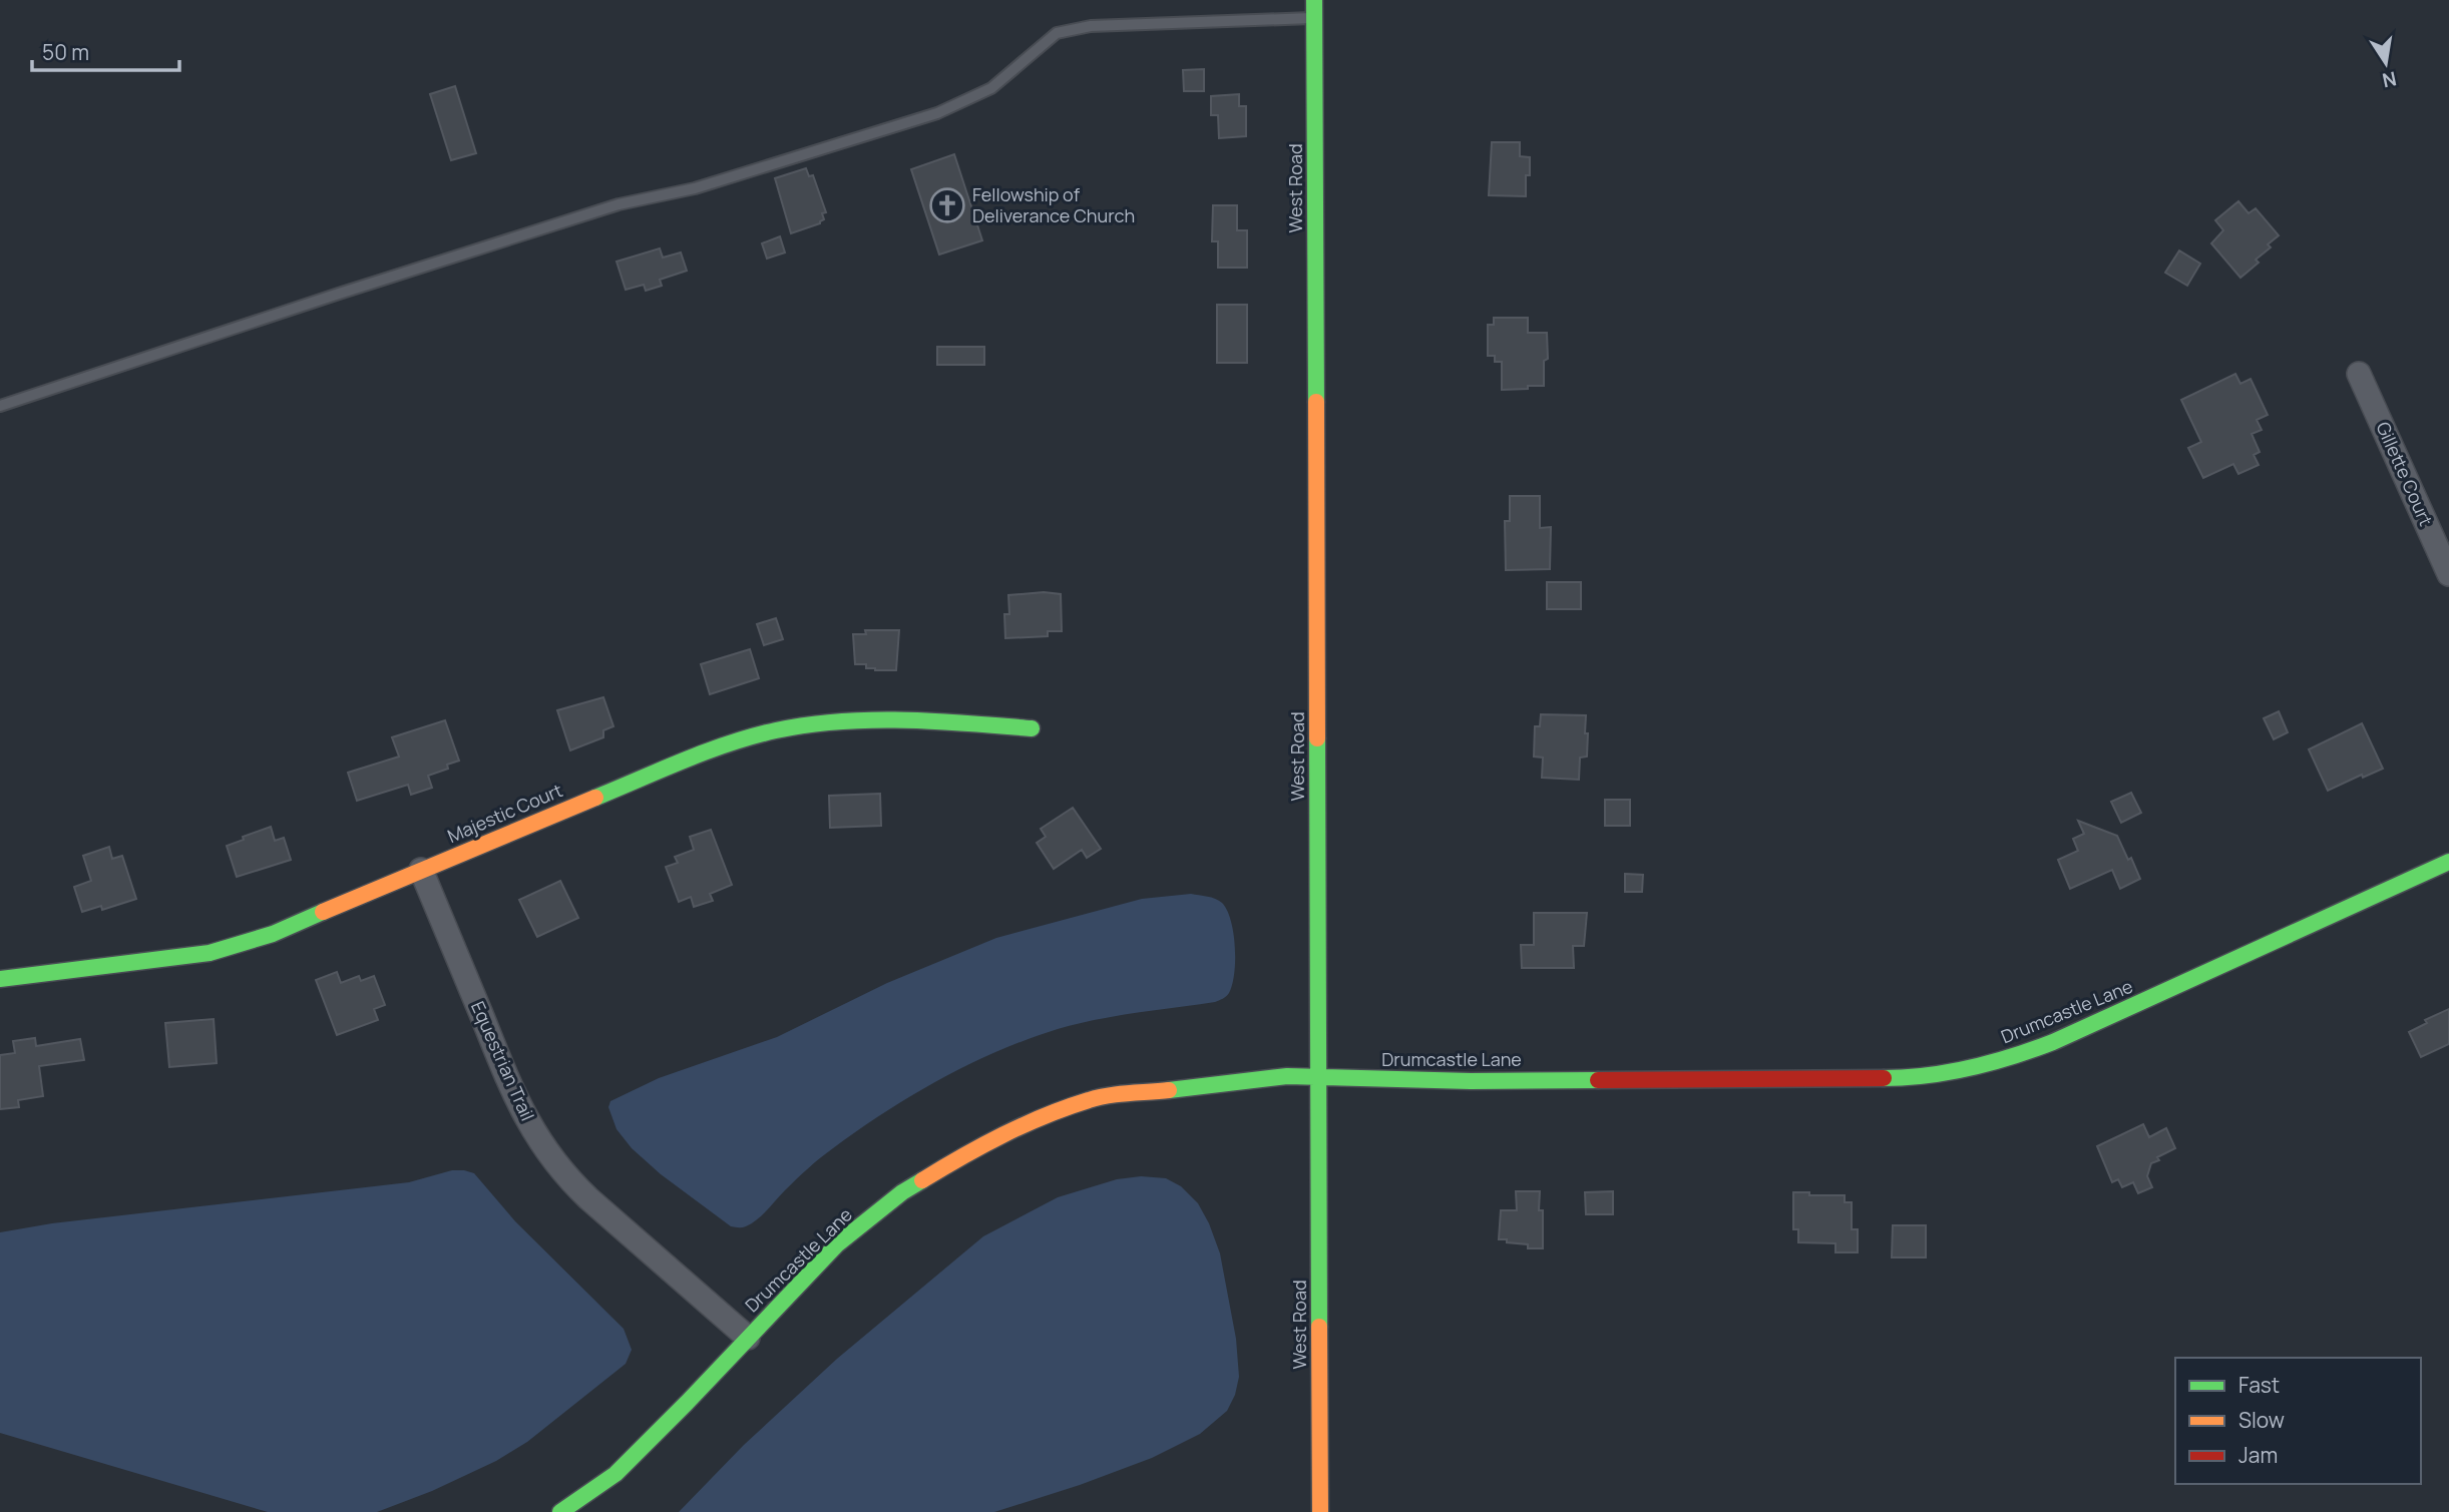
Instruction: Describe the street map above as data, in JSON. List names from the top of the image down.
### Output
{
  "streets": {
    "street": [
      "West Road",
      "Gillette Court",
      "Majestic Court",
      "Drumcastle Lane",
      "Equestrian Trail"
    ]
  },
  "crossings": [
    ["West Road", "Drumcastle Lane"],
    ["Majestic Court", "Equestrian Trail"],
    ["Drumcastle Lane", "Equestrian Trail"]
  ],
  "places": {
    "church": ["Fellowship of Deliverance Church"]
  },
  "legend": ["Fast", "Slow", "Jam"],
  "scale_bar": "50 m",
  "north": "bottom"
}
